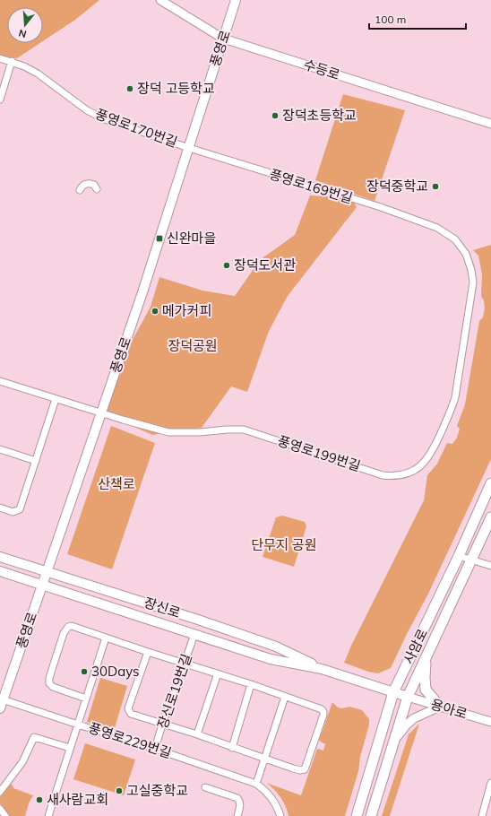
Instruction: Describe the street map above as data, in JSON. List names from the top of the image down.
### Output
{
  "streets": {
    "main road": ["풍영로", "장신로", "사암로"],
    "street": [
      "수등로",
      "풍영로170번길",
      "풍영로169번길",
      "풍영로199번길",
      "장신로19번길",
      "용아로",
      "풍영로229번길"
    ]
  },
  "crossings": [
    ["풍영로", "수등로"],
    ["풍영로", "풍영로170번길"],
    ["풍영로", "풍영로169번길"],
    ["풍영로", "풍영로199번길"],
    ["풍영로", "장신로"],
    ["풍영로", "풍영로229번길"],
    ["풍영로170번길", "풍영로169번길"],
    ["풍영로169번길", "풍영로199번길"],
    ["장신로", "사암로"],
    ["장신로", "장신로19번길"],
    ["장신로", "용아로"],
    ["사암로", "용아로"],
    ["장신로19번길", "풍영로229번길"]
  ],
  "parks": ["장덕공원", "산책로", "단무지 공원"],
  "places": {
    "other": [
      "장덕 고등학교",
      "장덕초등학교",
      "장덕중학교",
      "장덕도서관",
      "메가커피",
      "30Days",
      "고실중학교",
      "새사람교회"
    ],
    "transit": ["신완마을"]
  },
  "scale_bar": "100 m",
  "north": "bottom"
}
